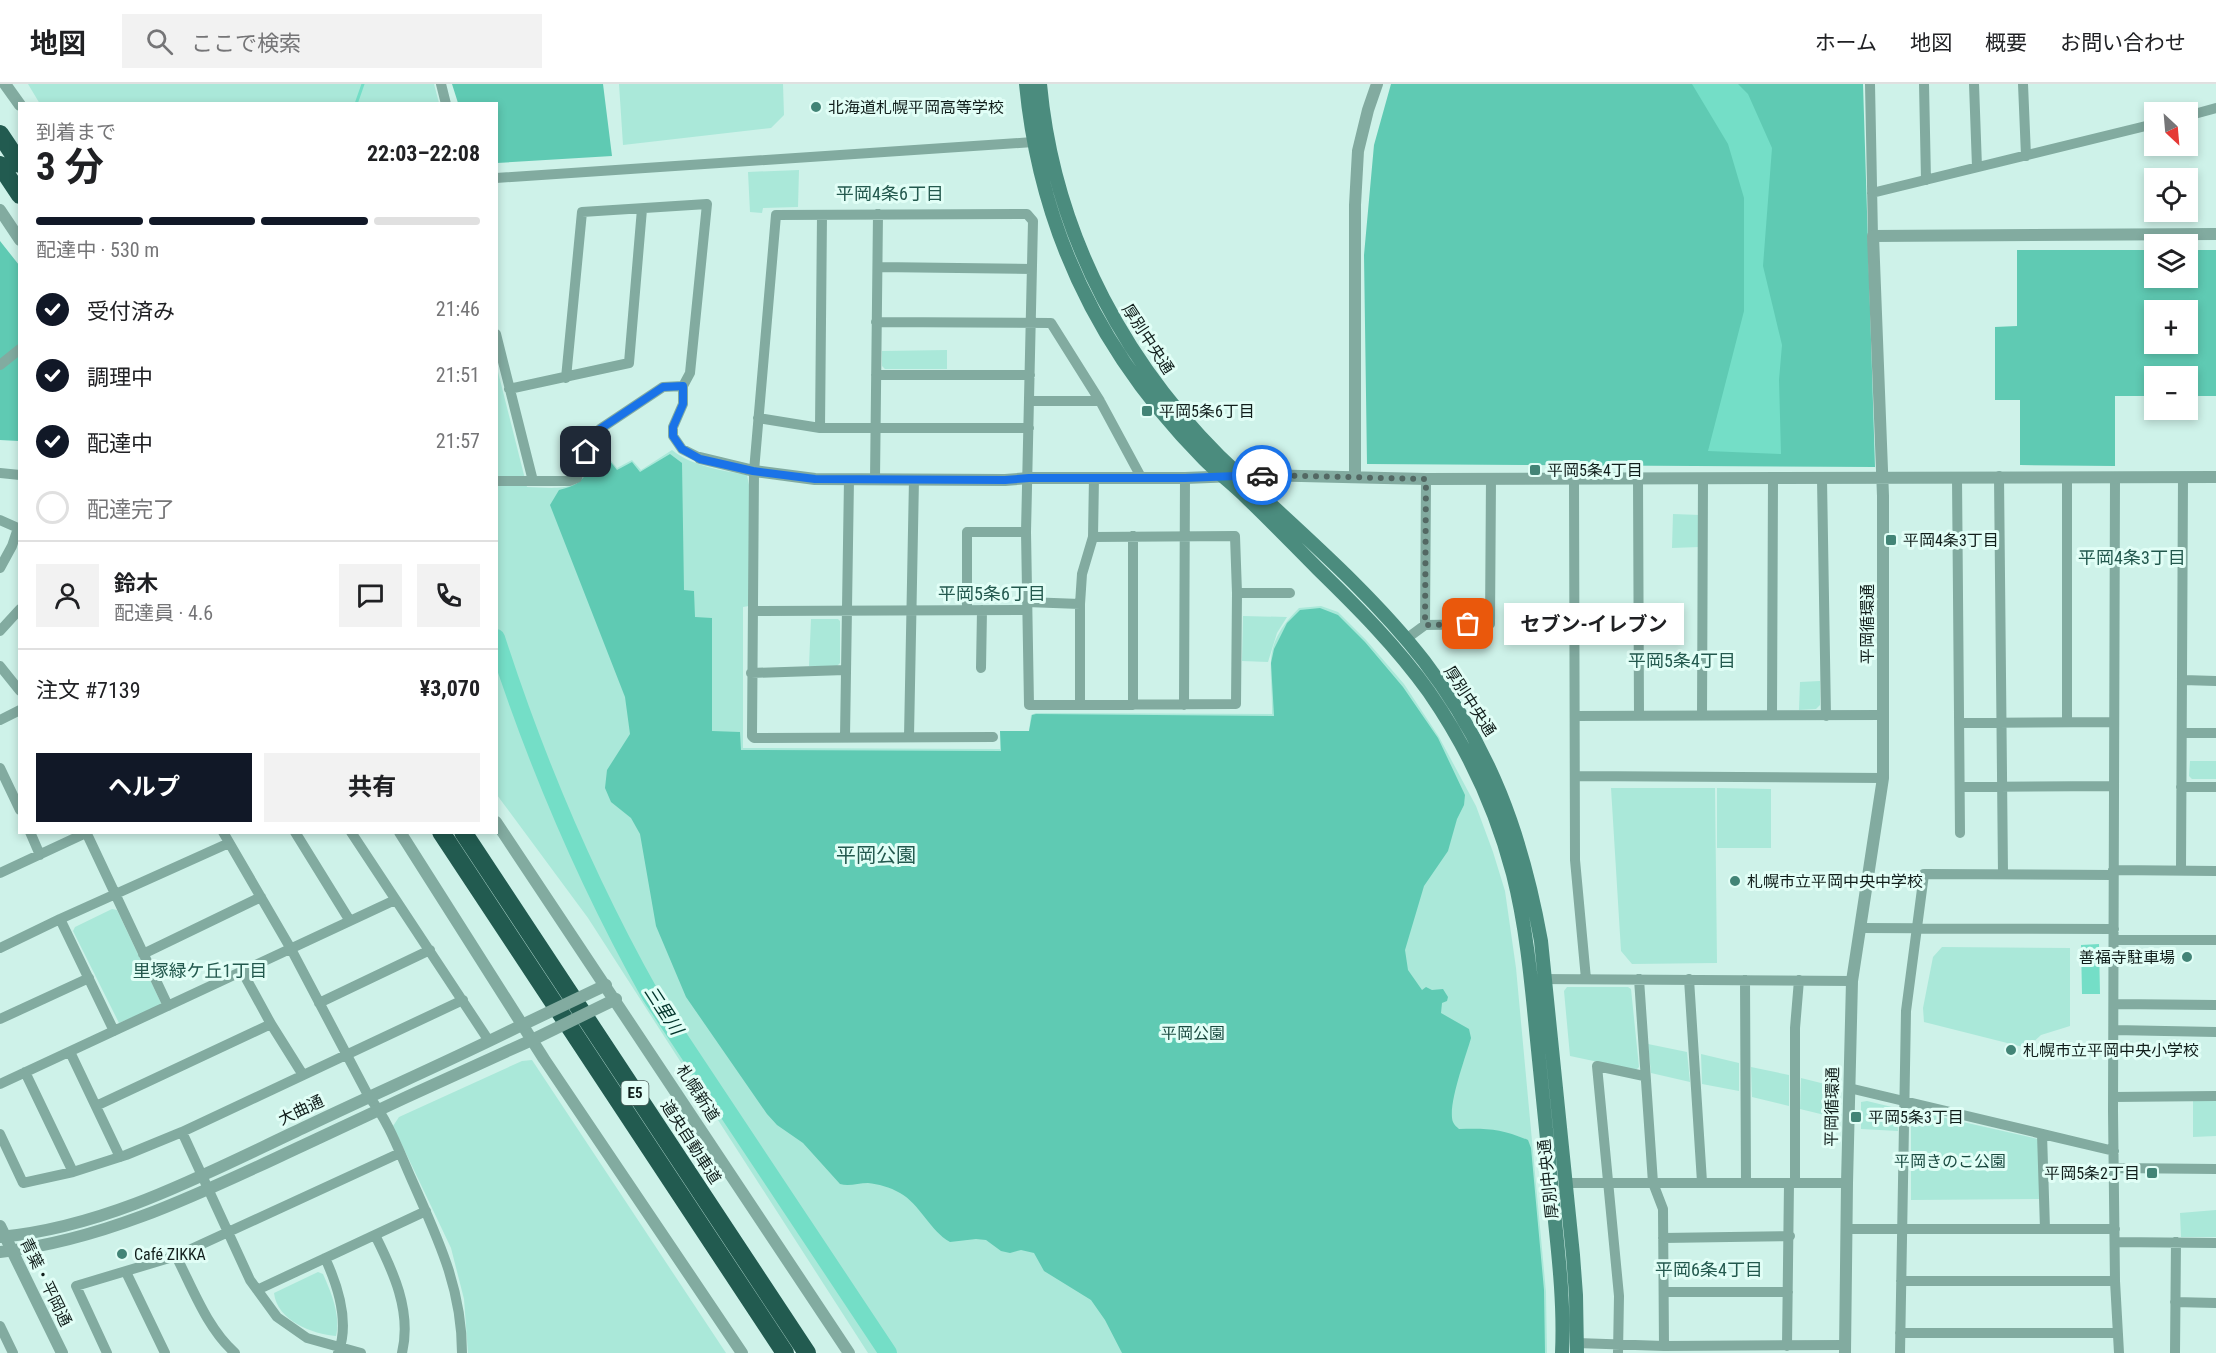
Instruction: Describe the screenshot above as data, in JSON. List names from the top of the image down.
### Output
{
  "streets": {
    "highway": ["E5", "道央自動車道"],
    "main road": ["厚別中央通"],
    "street": [
      "平岡循環通",
      "札幌新道",
      "大曲通",
      "青葉・平岡通"
    ]
  },
  "crossings": [
    ["札幌新道", "大曲通"],
    ["大曲通", "青葉・平岡通"]
  ],
  "districts": [
    "平岡4条6丁目",
    "平岡4条3丁目",
    "平岡5条6丁目",
    "平岡5条4丁目",
    "平岡公園",
    "里塚緑ケ丘1丁目",
    "平岡6条4丁目"
  ],
  "water": ["三里川"],
  "parks": ["平岡公園", "平岡きのこ公園"],
  "places": {
    "other": [
      "北海道札幌平岡高等学校",
      "セブン-イレブン",
      "札幌市立平岡中央中学校",
      "善福寺駐車場",
      "札幌市立平岡中央小学校",
      "Café ZIKKA"
    ],
    "transit": [
      "平岡5条6丁目",
      "平岡5条4丁目",
      "平岡4条3丁目",
      "平岡5条3丁目",
      "平岡5条2丁目"
    ]
  },
  "north": "bottom right",
  "page": {
    "header": "地図",
    "search": "ここで検索",
    "nav": [
      "ホーム",
      "地図",
      "概要",
      "お問い合わせ"
    ],
    "map_buttons": ["+", "−"],
    "heading": ["3 分", "到着まで", "22:03–22:08"],
    "panel": [
      "鈴木",
      "配達員 · 4.6",
      "注文 #7139",
      "¥3,070"
    ],
    "bar": "配達中 · 530 m",
    "list": [
      ["受付済み", "21:46"],
      ["調理中", "21:51"],
      ["配達中", "21:57"],
      "配達完了"
    ],
    "bubble": "セブン-イレブン",
    "buttons": ["ヘルプ", "共有"]
  }
}
